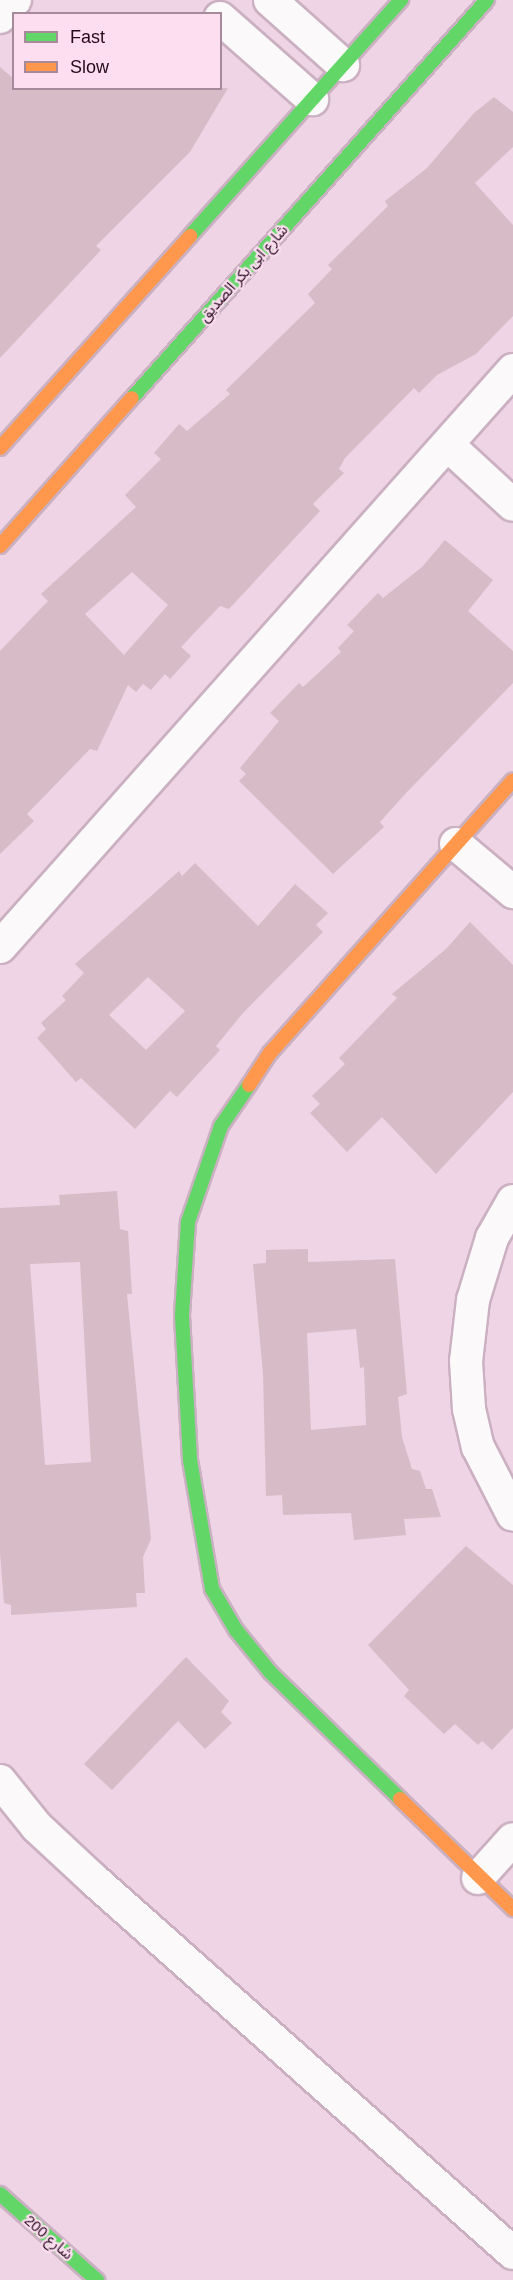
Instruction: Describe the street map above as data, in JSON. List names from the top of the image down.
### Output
{
  "streets": {
    "street": ["شارع ابى بكر الصديق", "شارع 200"]
  },
  "legend": ["Fast", "Slow"]
}
